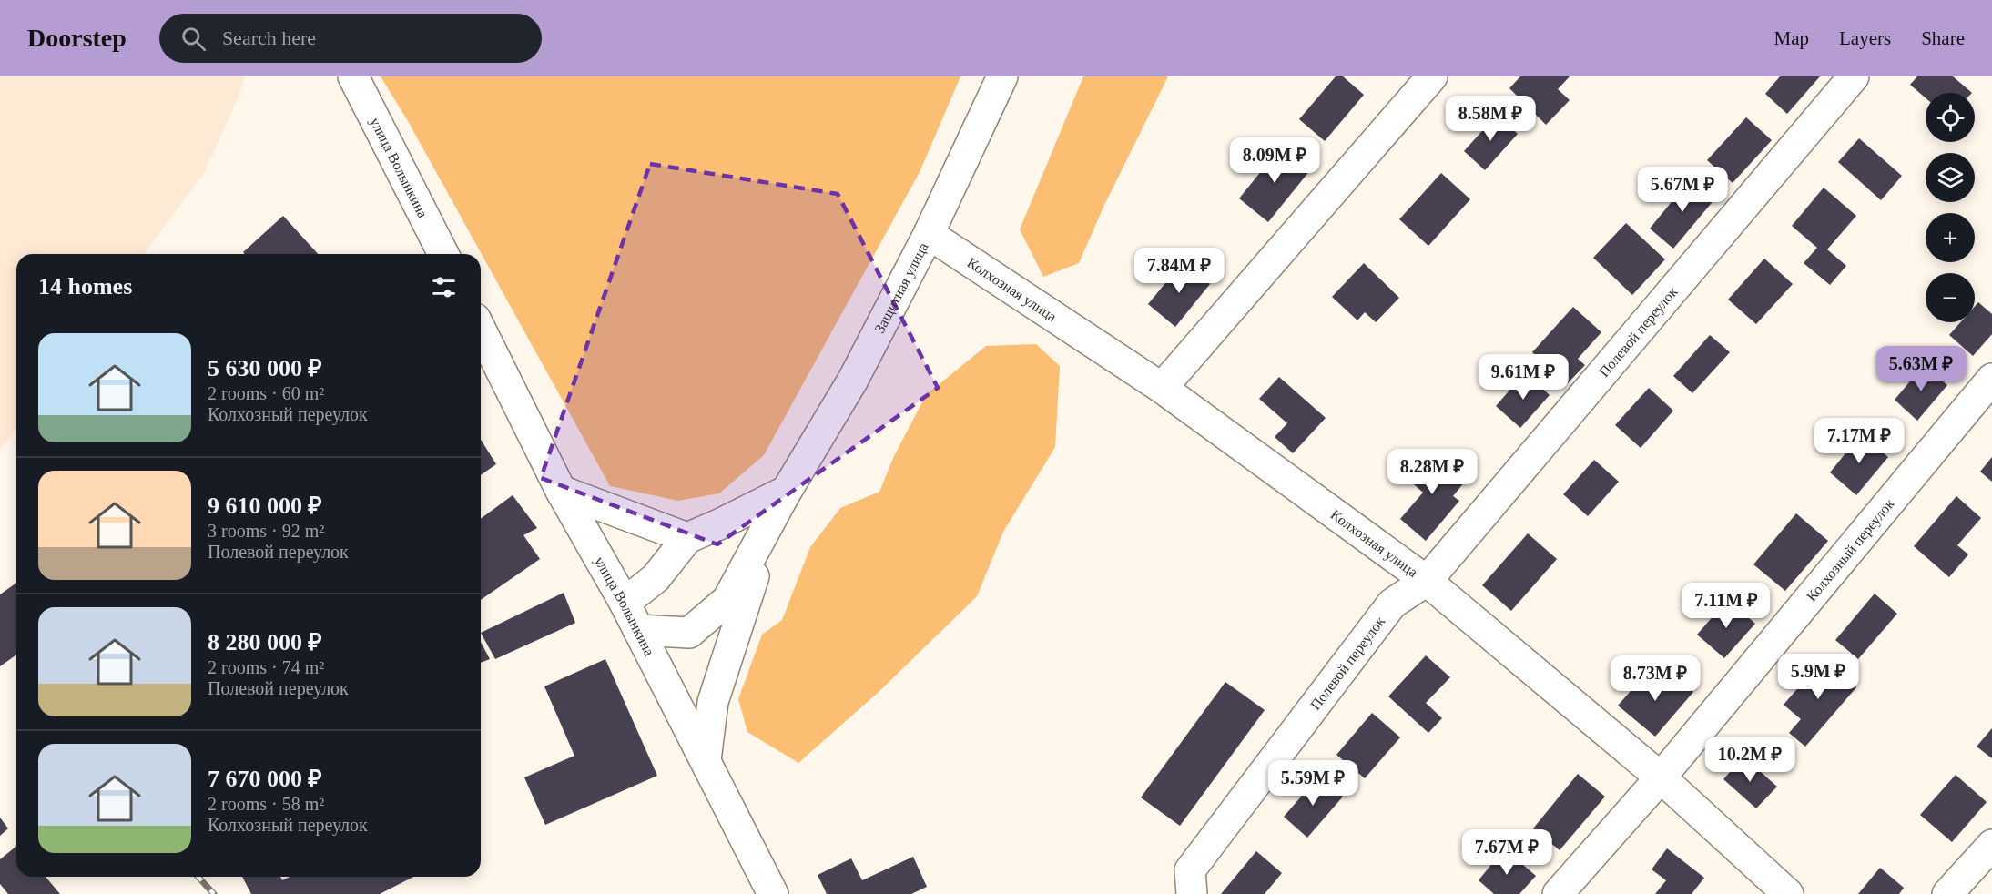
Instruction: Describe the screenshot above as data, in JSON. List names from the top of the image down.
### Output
{
  "streets": {
    "street": [
      "улица Волынкина",
      "Защитная улица",
      "Колхозная улица",
      "Полевой переулок",
      "Колхозный переулок"
    ]
  },
  "crossings": [
    ["Защитная улица", "Колхозная улица"],
    ["Колхозная улица", "Полевой переулок"],
    ["Колхозная улица", "Колхозный переулок"]
  ],
  "page": {
    "header": "Doorstep",
    "search": "Search here",
    "nav": ["Map", "Layers", "Share"],
    "map_buttons": ["+", "−"],
    "price": [
      "8.58M ₽",
      "8.09M ₽",
      "5.67M ₽",
      "7.84M ₽",
      "5.63M ₽",
      "9.61M ₽",
      "7.17M ₽",
      "8.28M ₽",
      "7.11M ₽",
      "5.9M ₽",
      "8.73M ₽",
      "10.2M ₽",
      "5.59M ₽",
      "7.67M ₽"
    ],
    "heading": "14 homes",
    "list": [
      {
        "name": "5 630 000 ₽",
        "note": "2 rooms · 60 m² · Колхозный переулок"
      },
      {
        "name": "9 610 000 ₽",
        "note": "3 rooms · 92 m² · Полевой переулок"
      },
      {
        "name": "8 280 000 ₽",
        "note": "2 rooms · 74 m² · Полевой переулок"
      },
      {
        "name": "7 670 000 ₽",
        "note": "2 rooms · 58 m² · Колхозный переулок"
      }
    ]
  }
}
